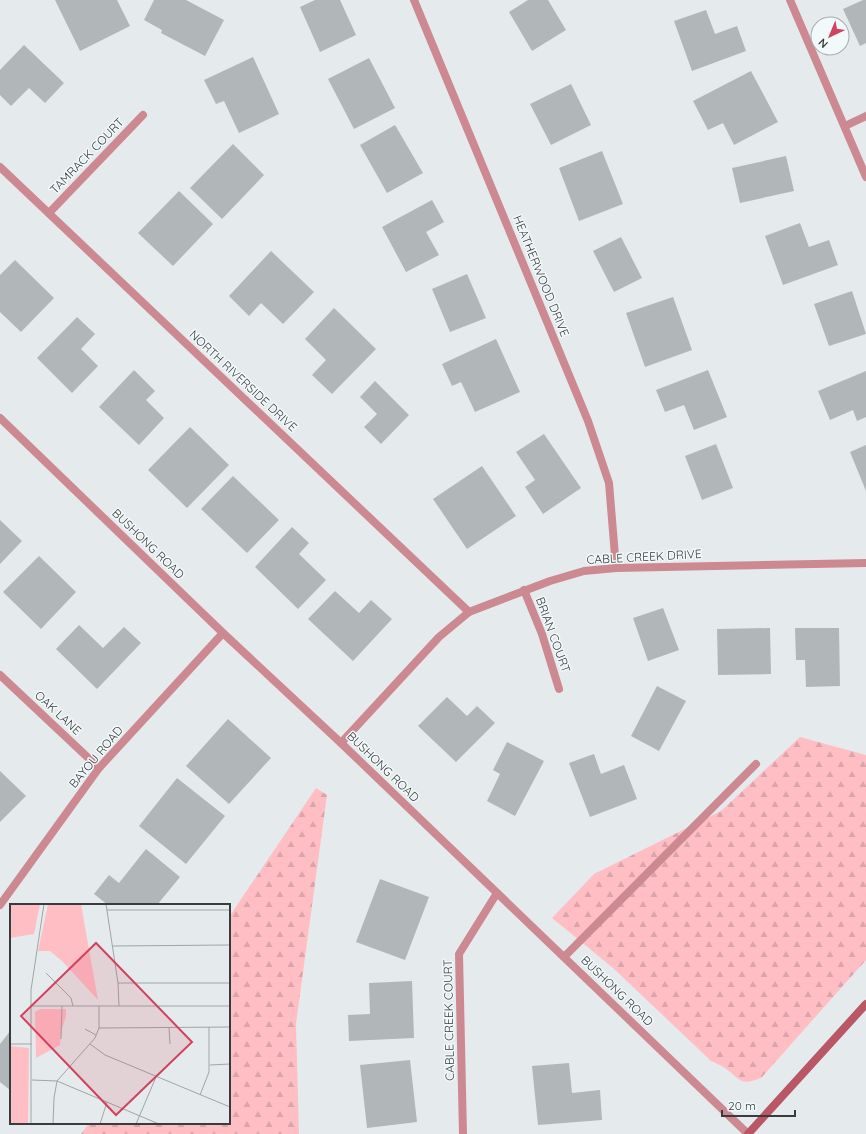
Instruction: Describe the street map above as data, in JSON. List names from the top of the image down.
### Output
{
  "streets": {
    "street": [
      "TAMRACK COURT",
      "HEATHERWOOD DRIVE",
      "NORTH RIVERSIDE DRIVE",
      "BUSHONG ROAD",
      "CABLE CREEK DRIVE",
      "BRIAN COURT",
      "OAK LANE",
      "BAYOU ROAD",
      "CABLE CREEK COURT"
    ]
  },
  "crossings": [
    ["TAMRACK COURT", "NORTH RIVERSIDE DRIVE"],
    ["HEATHERWOOD DRIVE", "CABLE CREEK DRIVE"],
    ["NORTH RIVERSIDE DRIVE", "CABLE CREEK DRIVE"],
    ["BUSHONG ROAD", "CABLE CREEK DRIVE"],
    ["BUSHONG ROAD", "BAYOU ROAD"],
    ["BUSHONG ROAD", "CABLE CREEK COURT"],
    ["CABLE CREEK DRIVE", "BRIAN COURT"],
    ["OAK LANE", "BAYOU ROAD"]
  ],
  "scale_bar": "20 m",
  "north": "bottom left"
}
